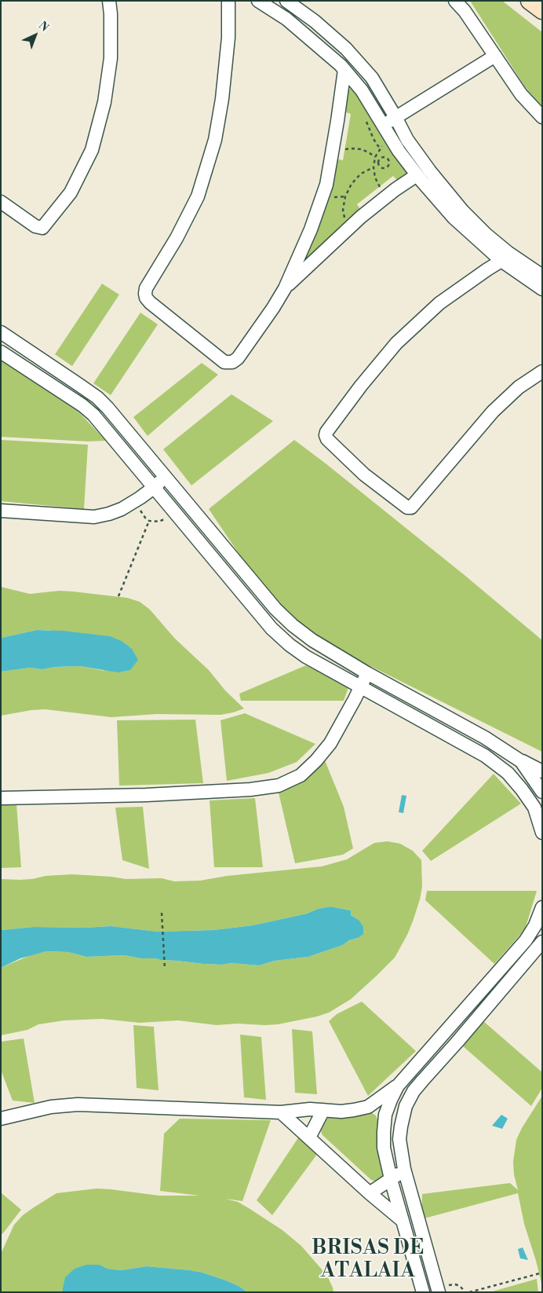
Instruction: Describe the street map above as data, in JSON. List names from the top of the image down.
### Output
{
  "districts": ["BRISAS DE ATALAIA"],
  "north": "top right"
}
